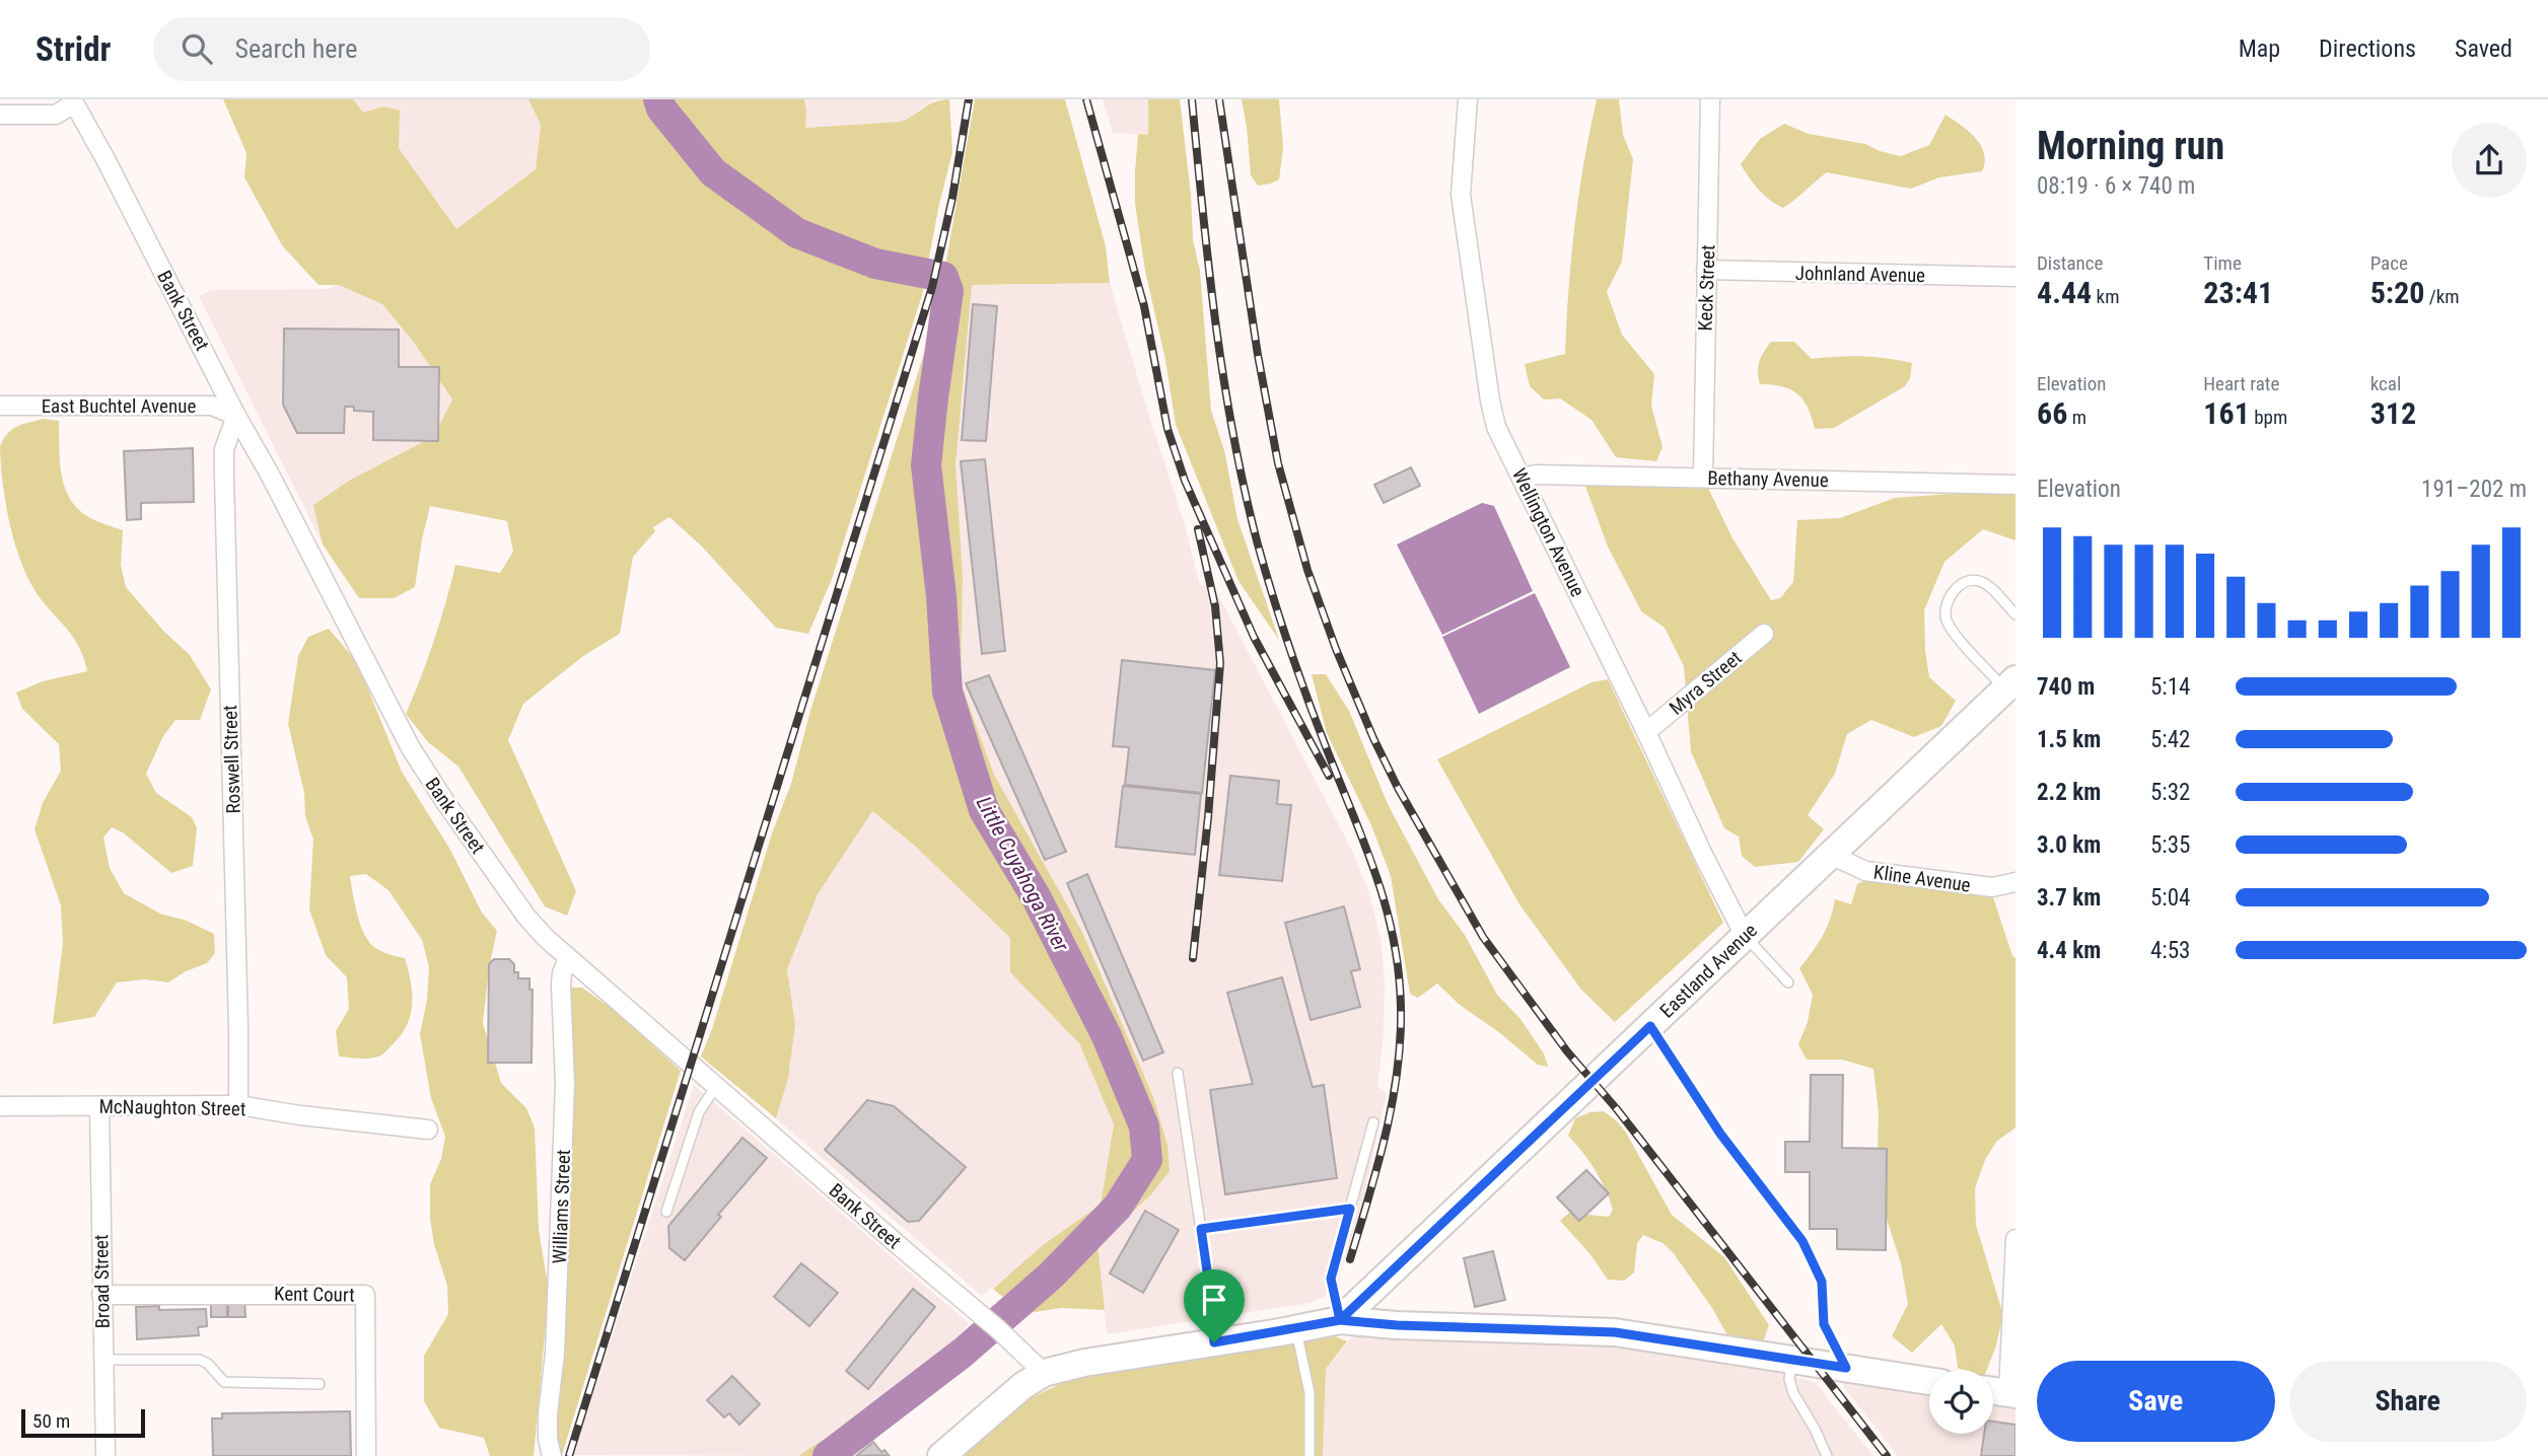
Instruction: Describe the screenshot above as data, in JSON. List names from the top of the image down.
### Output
{
  "streets": {
    "street": [
      "Johnland Avenue",
      "Keck Street",
      "Bank Street",
      "East Buchtel Avenue",
      "Bethany Avenue",
      "Wellington Avenue",
      "Myra Street",
      "Roswell Street",
      "Kline Avenue",
      "Eastland Avenue",
      "McNaughton Street",
      "Williams Street",
      "Broad Street",
      "Kent Court"
    ]
  },
  "crossings": [
    ["Johnland Avenue", "Keck Street"],
    ["Keck Street", "Bethany Avenue"],
    ["Bank Street", "East Buchtel Avenue"],
    ["Bank Street", "Roswell Street"],
    ["Bank Street", "Williams Street"],
    ["East Buchtel Avenue", "Roswell Street"],
    ["Bethany Avenue", "Wellington Avenue"],
    ["Wellington Avenue", "Myra Street"],
    ["Wellington Avenue", "Eastland Avenue"],
    ["Roswell Street", "McNaughton Street"],
    ["Kline Avenue", "Eastland Avenue"],
    ["McNaughton Street", "Broad Street"],
    ["Broad Street", "Kent Court"]
  ],
  "water": ["Little Cuyahoga River"],
  "scale_bar": "50 m",
  "page": {
    "header": "Stridr",
    "search": "Search here",
    "nav": ["Map", "Directions", "Saved"],
    "heading": ["Morning run", "08:19 · 6 × 740 m"],
    "stats": [
      ["Distance", "4.44 km"],
      ["Time", "23:41"],
      ["Pace", "5:20 /km"],
      ["Elevation", "66 m"],
      ["Heart rate", "161 bpm"],
      ["kcal", "312"]
    ],
    "chart": ["Elevation", "191–202 m"],
    "list": [
      {
        "name": "740 m",
        "note": "5:14"
      },
      {
        "name": "1.5 km",
        "note": "5:42"
      },
      {
        "name": "2.2 km",
        "note": "5:32"
      },
      {
        "name": "3.0 km",
        "note": "5:35"
      },
      {
        "name": "3.7 km",
        "note": "5:04"
      },
      {
        "name": "4.4 km",
        "note": "4:53"
      }
    ],
    "buttons": ["Save", "Share"],
    "scale": "50 m"
  }
}
